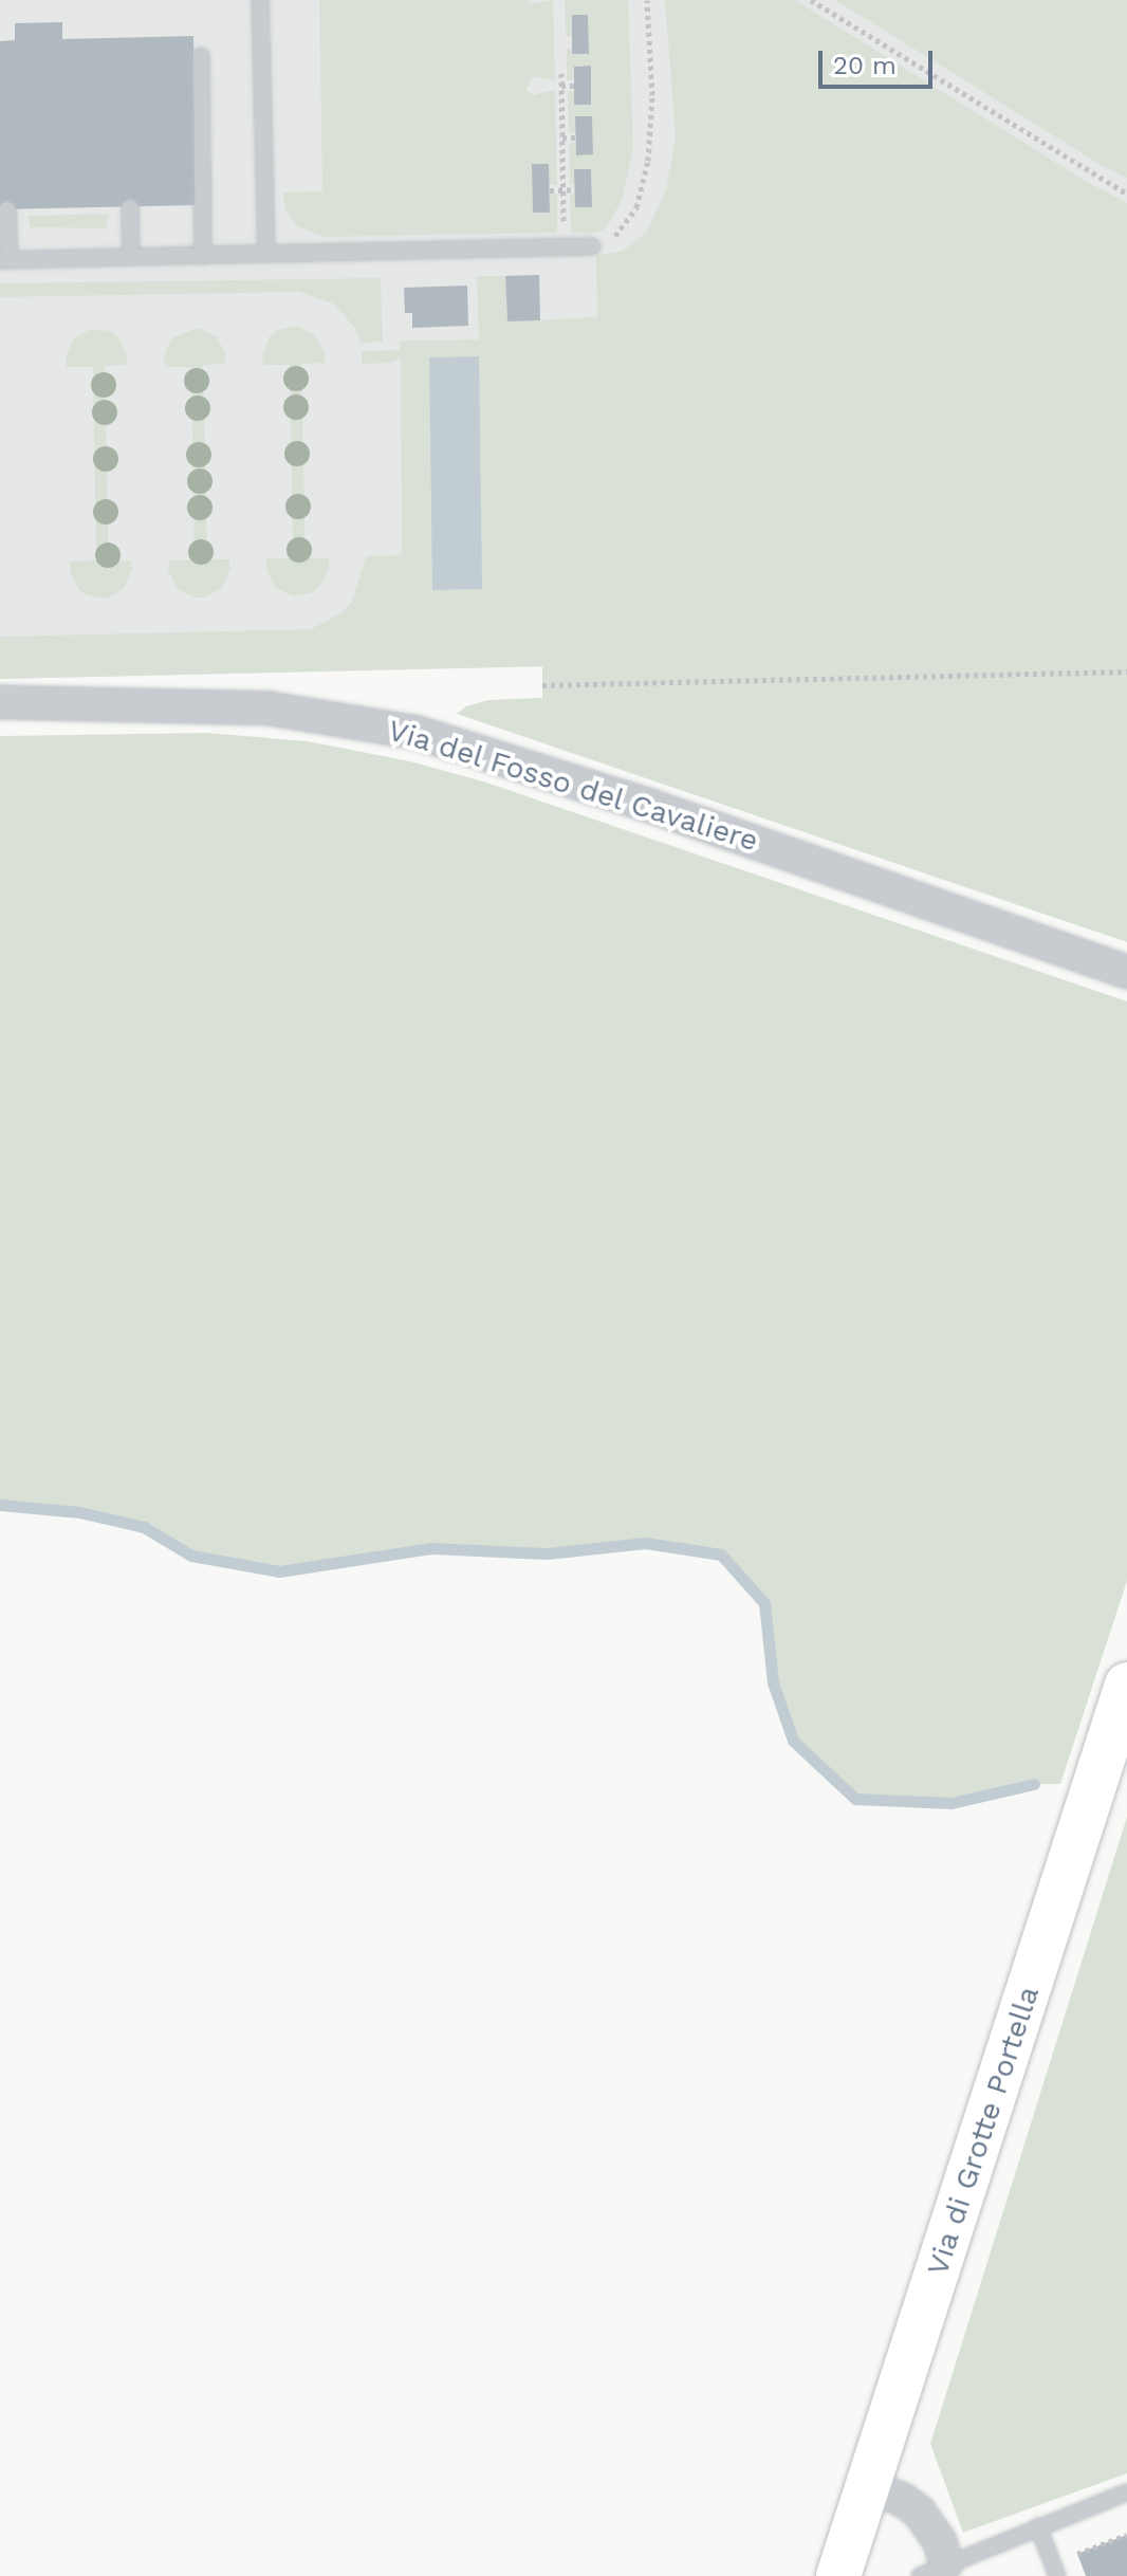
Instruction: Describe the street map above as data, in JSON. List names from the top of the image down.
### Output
{
  "streets": {
    "main road": ["Via di Grotte Portella"],
    "street": ["Via del Fosso del Cavaliere"]
  },
  "scale_bar": "20 m"
}
